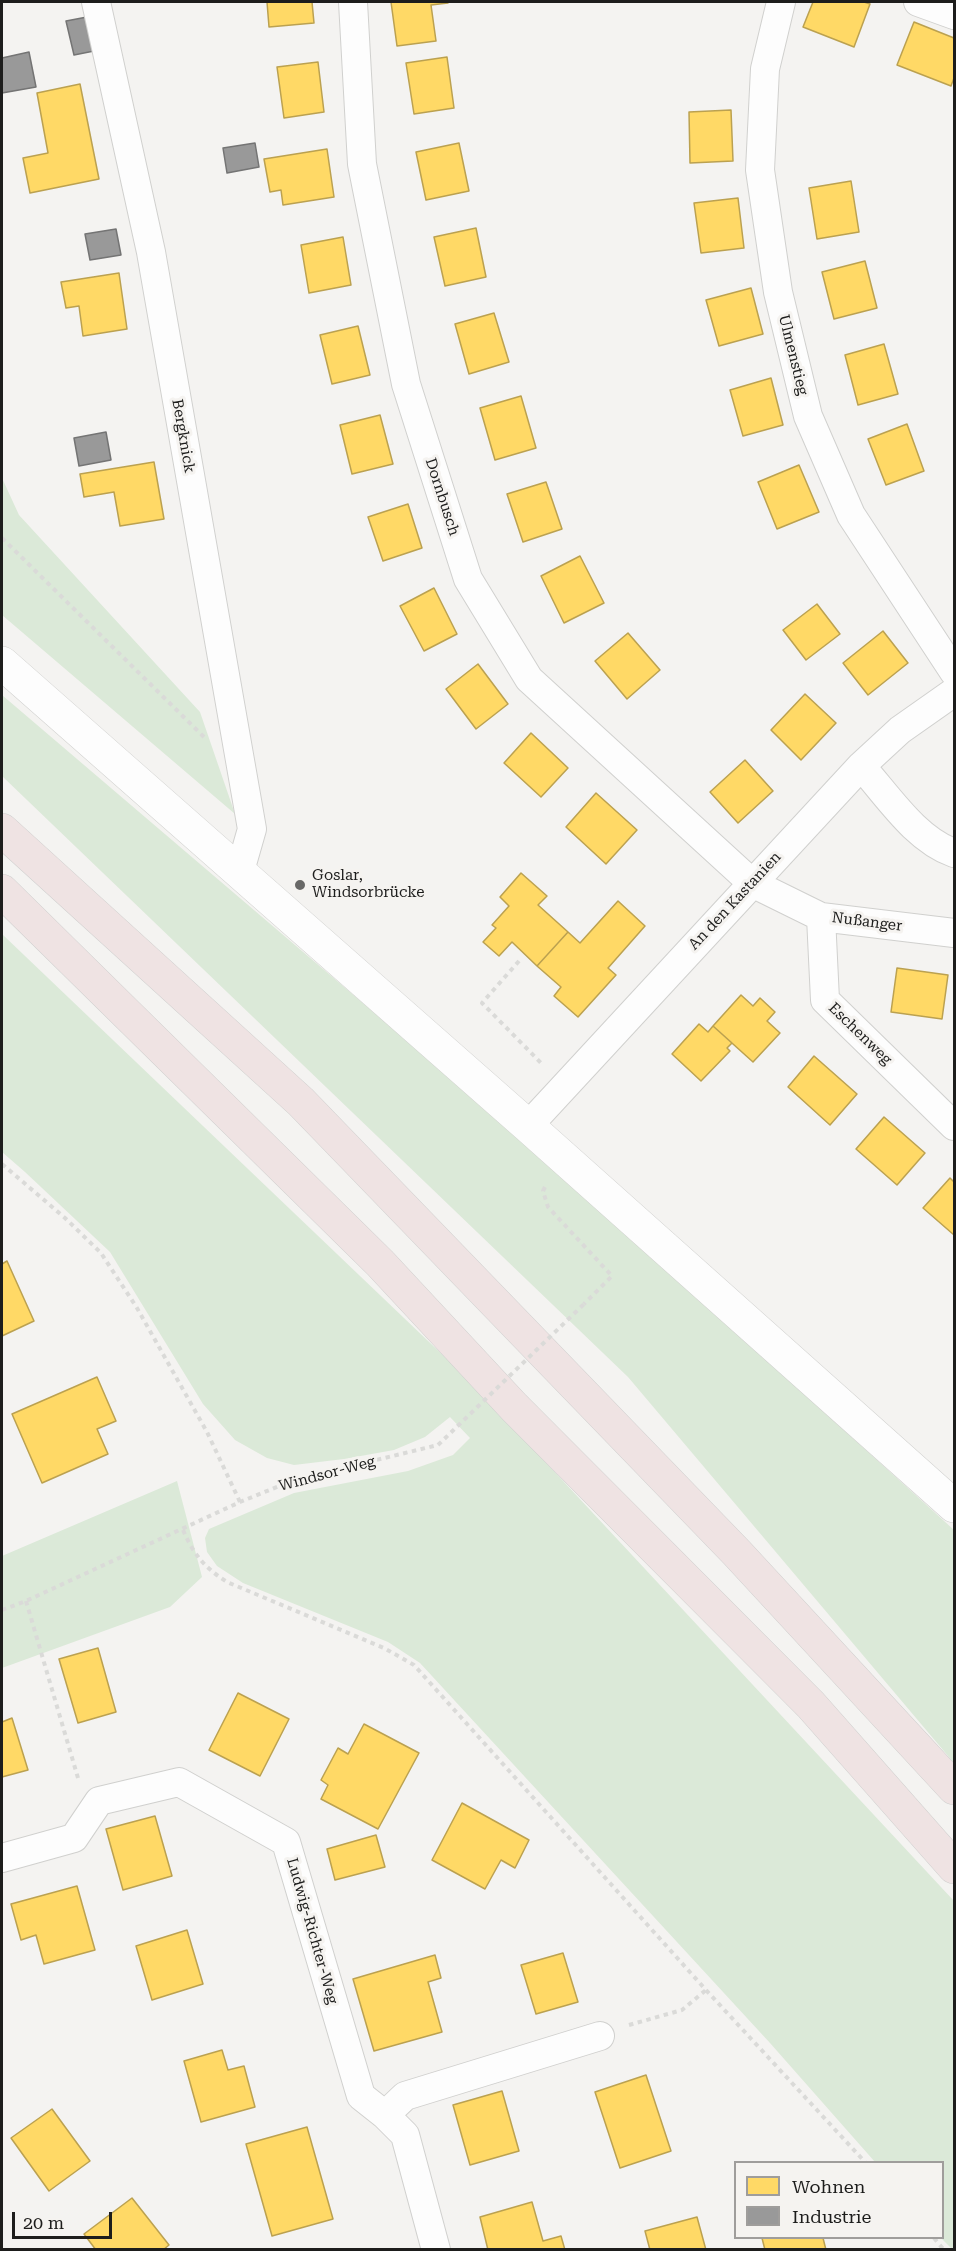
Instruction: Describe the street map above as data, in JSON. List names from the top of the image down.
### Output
{
  "streets": {
    "street": [
      "Ulmenstieg",
      "Bergknick",
      "Dornbusch",
      "An den Kastanien",
      "Nußanger",
      "Eschenweg",
      "Ludwig-Richter-Weg"
    ],
    "path": ["Windsor-Weg"]
  },
  "crossings": [
    ["Dornbusch", "An den Kastanien"],
    ["Dornbusch", "Nußanger"],
    ["An den Kastanien", "Nußanger"],
    ["Nußanger", "Eschenweg"]
  ],
  "places": ["Goslar, Windsorbrücke"],
  "legend": ["Wohnen", "Industrie"],
  "scale_bar": "20 m"
}
